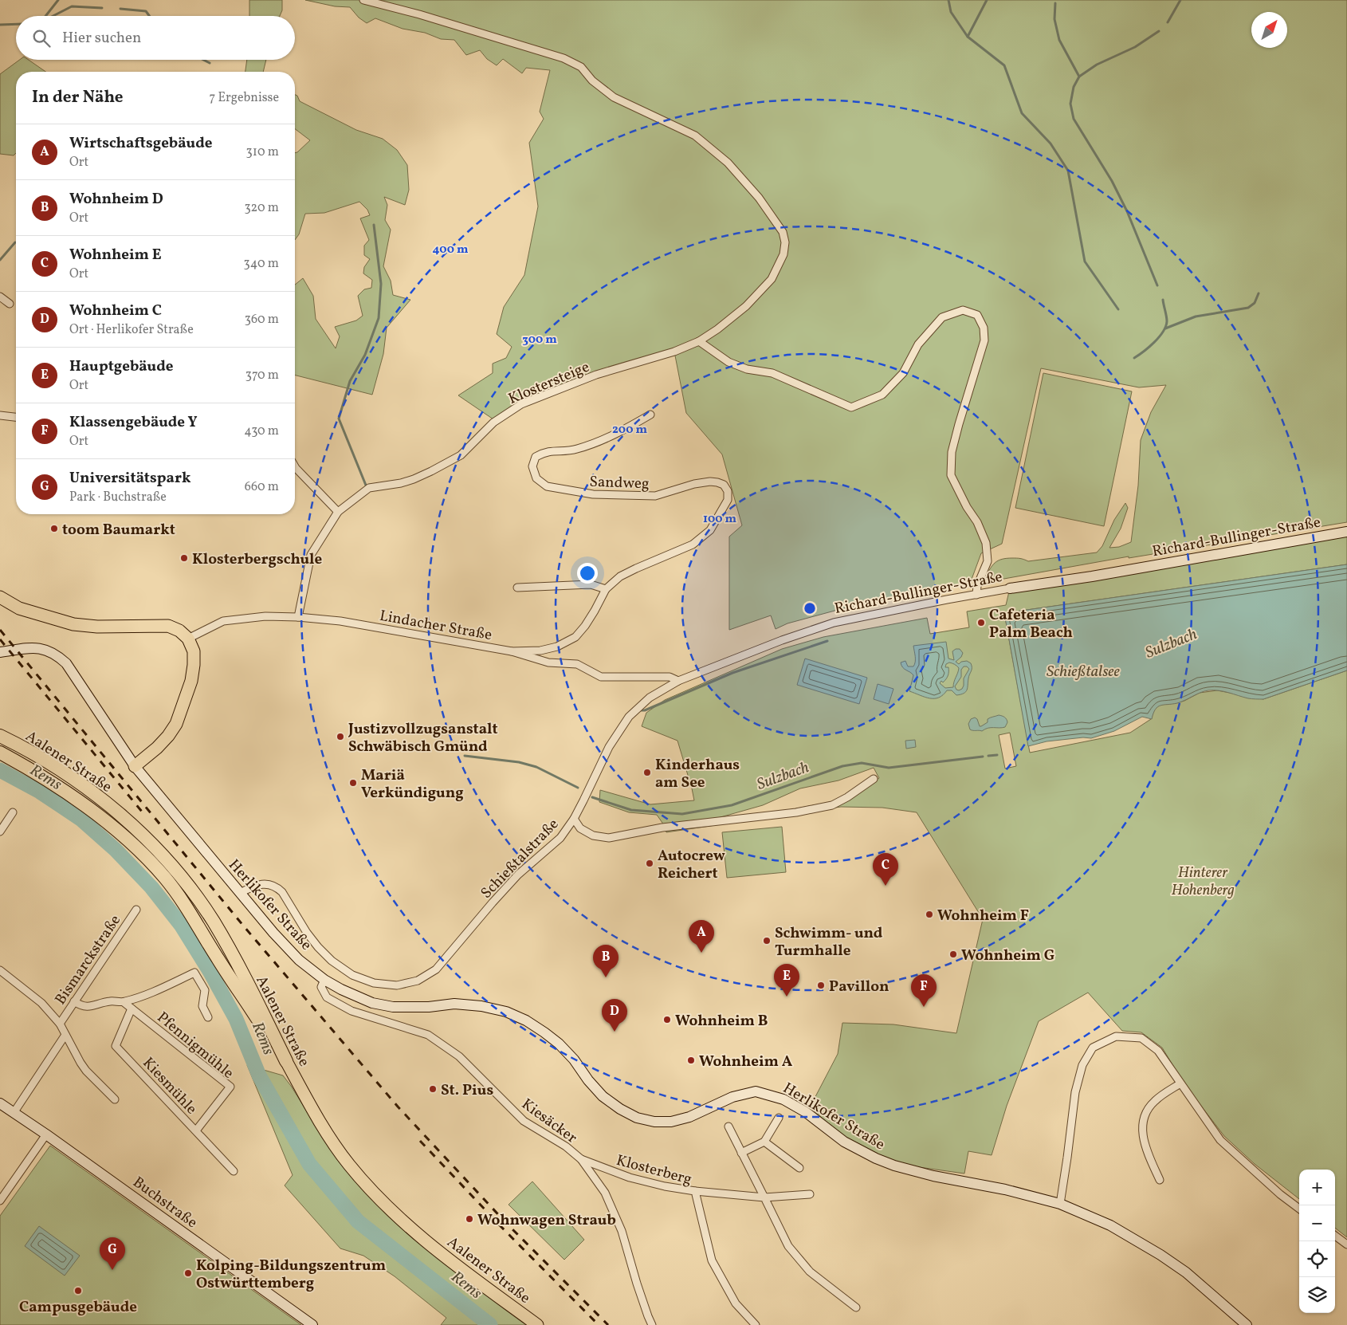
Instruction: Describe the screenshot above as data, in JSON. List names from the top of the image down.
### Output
{
  "streets": {
    "highway": ["Aalener Straße"],
    "main road": ["Richard-Bullinger-Straße", "Herlikofer Straße", "Buchstraße"],
    "street": [
      "Klostersteige",
      "Sandweg",
      "Lindacher Straße",
      "Schießtalstraße",
      "Bismarckstraße",
      "Pfennigmühle",
      "Kiesmühle",
      "Kiesäcker",
      "Klosterberg"
    ]
  },
  "crossings": [
    ["Klostersteige", "Lindacher Straße"],
    ["Sandweg", "Lindacher Straße"],
    ["Richard-Bullinger-Straße", "Lindacher Straße"],
    ["Richard-Bullinger-Straße", "Schießtalstraße"],
    ["Schießtalstraße", "Herlikofer Straße"],
    ["Herlikofer Straße", "Kiesäcker"],
    ["Bismarckstraße", "Pfennigmühle"],
    ["Pfennigmühle", "Kiesmühle"],
    ["Kiesäcker", "Klosterberg"]
  ],
  "water": ["Sulzbach", "Schießtalsee", "Rems"],
  "parks": ["Hinterer Hohenberg"],
  "places": [
    "toom Baumarkt",
    "Klosterbergschule",
    "Cafeteria Palm Beach",
    "Justizvollzugsanstalt Schwäbisch Gmünd",
    "Kinderhaus am See",
    "Mariä Verkündigung",
    "Autocrew Reichert",
    "Wohnheim F",
    "Schwimm- und Turmhalle",
    "Wohnheim G",
    "Pavillon",
    "Wohnheim B",
    "Wohnheim A",
    "St. Pius",
    "Wohnwagen Straub",
    "Kolping-Bildungszentrum Ostwürttemberg",
    "Campusgebäude"
  ],
  "north": "top right",
  "page": {
    "search": "Hier suchen",
    "heading": ["In der Nähe", "7 Ergebnisse"],
    "list": [
      {
        "mark": "A",
        "name": "Wirtschaftsgebäude",
        "note": "Ort",
        "value": "310 m"
      },
      {
        "mark": "B",
        "name": "Wohnheim D",
        "note": "Ort",
        "value": "320 m"
      },
      {
        "mark": "C",
        "name": "Wohnheim E",
        "note": "Ort",
        "value": "340 m"
      },
      {
        "mark": "D",
        "name": "Wohnheim C",
        "note": "Ort · Herlikofer Straße",
        "value": "360 m"
      },
      {
        "mark": "E",
        "name": "Hauptgebäude",
        "note": "Ort",
        "value": "370 m"
      },
      {
        "mark": "F",
        "name": "Klassengebäude Y",
        "note": "Ort",
        "value": "430 m"
      },
      {
        "mark": "G",
        "name": "Universitätspark",
        "note": "Park · Buchstraße",
        "value": "660 m"
      }
    ],
    "pins": [
      "C",
      "A",
      "B",
      "E",
      "F",
      "D",
      "G"
    ],
    "map_buttons": ["+", "−"]
  },
  "rings": [
    "400 m",
    "300 m",
    "200 m",
    "100 m"
  ]
}
